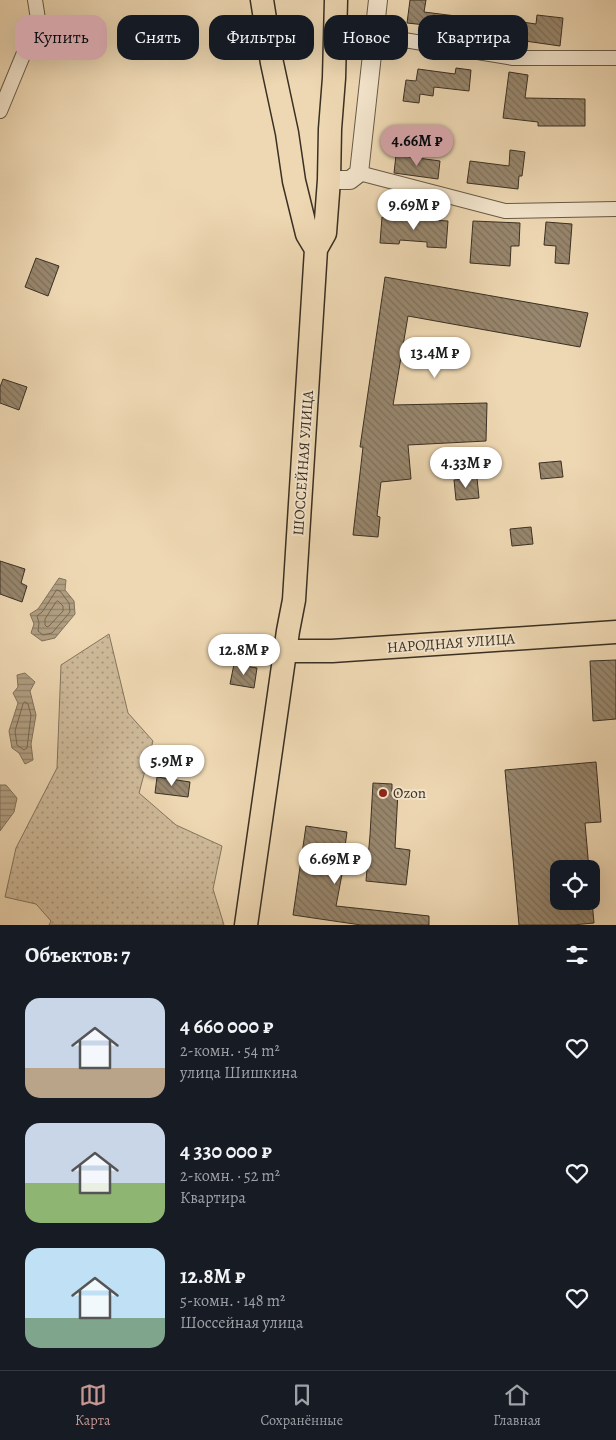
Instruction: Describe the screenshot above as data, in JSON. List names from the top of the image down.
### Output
{
  "streets": {
    "main road": ["ШОССЕЙНАЯ УЛИЦА", "НАРОДНАЯ УЛИЦА"]
  },
  "crossings": [
    ["ШОССЕЙНАЯ УЛИЦА", "НАРОДНАЯ УЛИЦА"]
  ],
  "places": ["Ozon"],
  "page": {
    "chip": [
      "Купить",
      "Снять",
      "Фильтры",
      "Новое",
      "Квартира"
    ],
    "price": [
      "4.66M ₽",
      "9.69M ₽",
      "13.4M ₽",
      "4.33M ₽",
      "12.8M ₽",
      "5.9M ₽",
      "6.69M ₽"
    ],
    "heading": "Объектов: 7",
    "list": [
      {
        "name": "4 660 000 ₽",
        "note": "2-комн. · 54 m² · улица Шишкина"
      },
      {
        "name": "4 330 000 ₽",
        "note": "2-комн. · 52 m² · Квартира"
      },
      {
        "name": "12.8M ₽",
        "note": "5-комн. · 148 m² · Шоссейная улица"
      }
    ],
    "tabs": ["Карта", "Сохранённые", "Главная"]
  }
}
